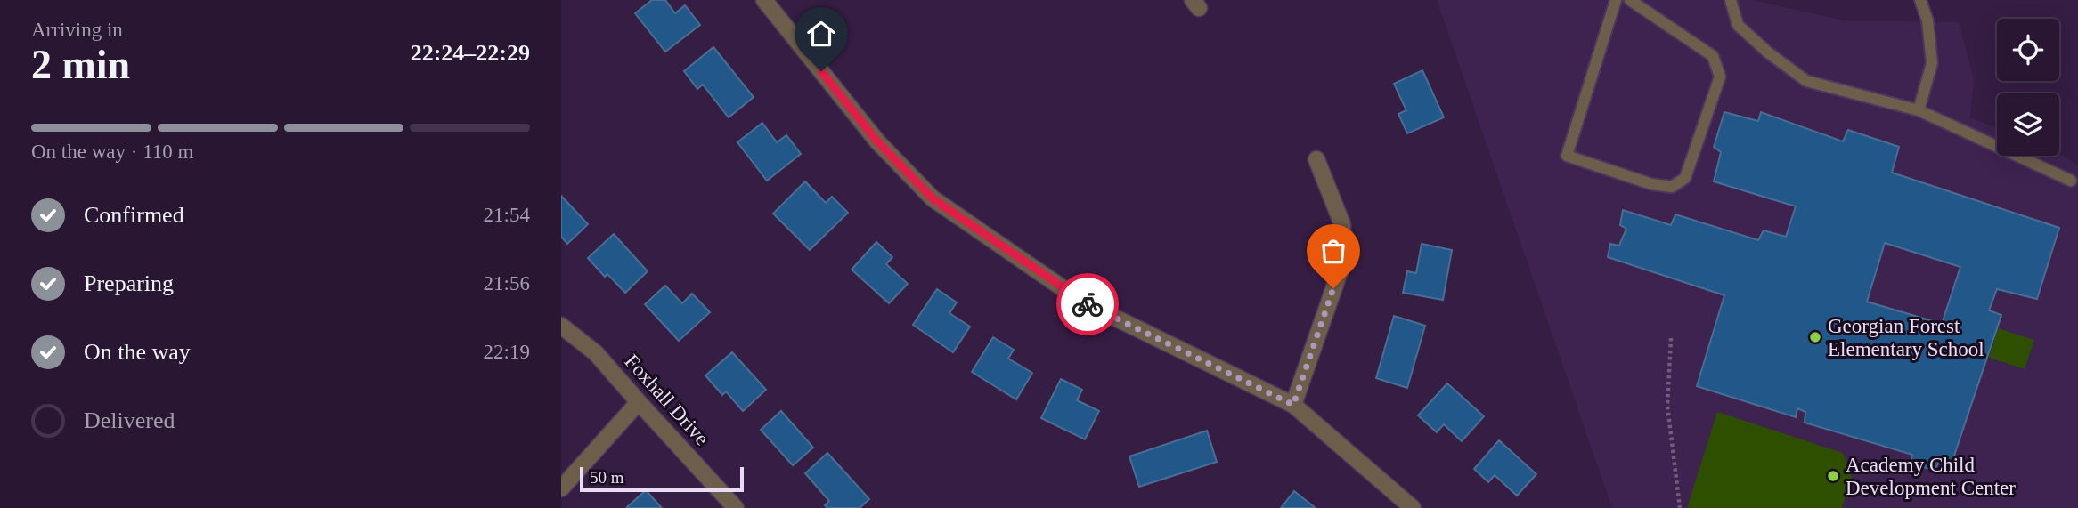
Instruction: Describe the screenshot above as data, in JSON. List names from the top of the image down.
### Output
{
  "streets": {
    "street": ["Foxhall Drive"]
  },
  "places": ["Georgian Forest Elementary School", "Academy Child Development Center"],
  "scale_bar": "50 m",
  "page": {
    "heading": ["2 min", "Arriving in", "22:24–22:29"],
    "bar": "On the way · 110 m",
    "list": [
      ["Confirmed", "21:54"],
      ["Preparing", "21:56"],
      ["On the way", "22:19"],
      "Delivered"
    ],
    "scale": "50 m"
  }
}
